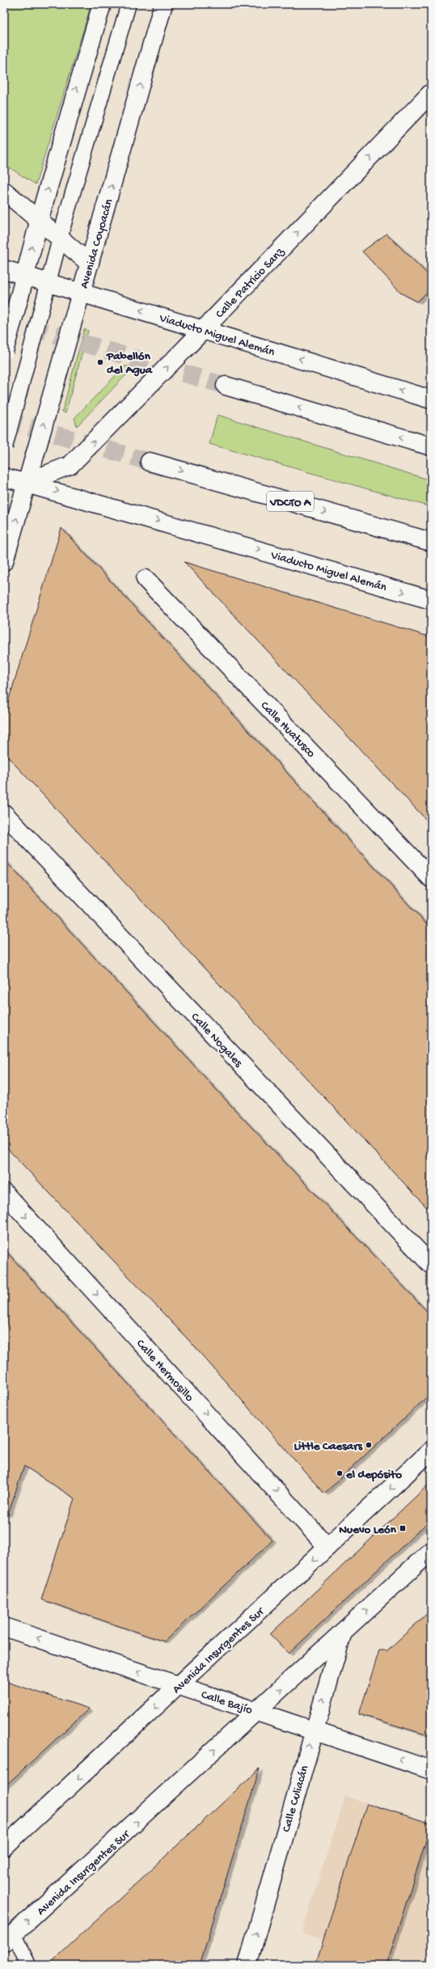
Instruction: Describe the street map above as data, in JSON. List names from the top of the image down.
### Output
{
  "streets": {
    "main road": [
      "Avenida Coyoacán",
      "Calle Patricio Sanz",
      "Viaducto Miguel Alemán",
      "VDCTO A",
      "Calle Huatusco",
      "Calle Nogales",
      "Calle Hermosillo",
      "Avenida Insurgentes Sur",
      "Calle Bajío",
      "Calle Culiacán"
    ]
  },
  "crossings": [
    ["Avenida Coyoacán", "Calle Patricio Sanz"],
    ["Avenida Coyoacán", "Viaducto Miguel Alemán"],
    ["Calle Patricio Sanz", "Viaducto Miguel Alemán"],
    ["Calle Hermosillo", "Avenida Insurgentes Sur"],
    ["Avenida Insurgentes Sur", "Calle Bajío"],
    ["Avenida Insurgentes Sur", "Calle Culiacán"],
    ["Calle Bajío", "Calle Culiacán"]
  ],
  "one_way": [
    "Calle Patricio Sanz",
    "Calle Hermosillo",
    "Calle Bajío",
    "Calle Culiacán"
  ],
  "places": {
    "other": ["Pabellón del Agua", "Little Caesars", "el depósito"],
    "transit": ["Nuevo León"]
  }
}
